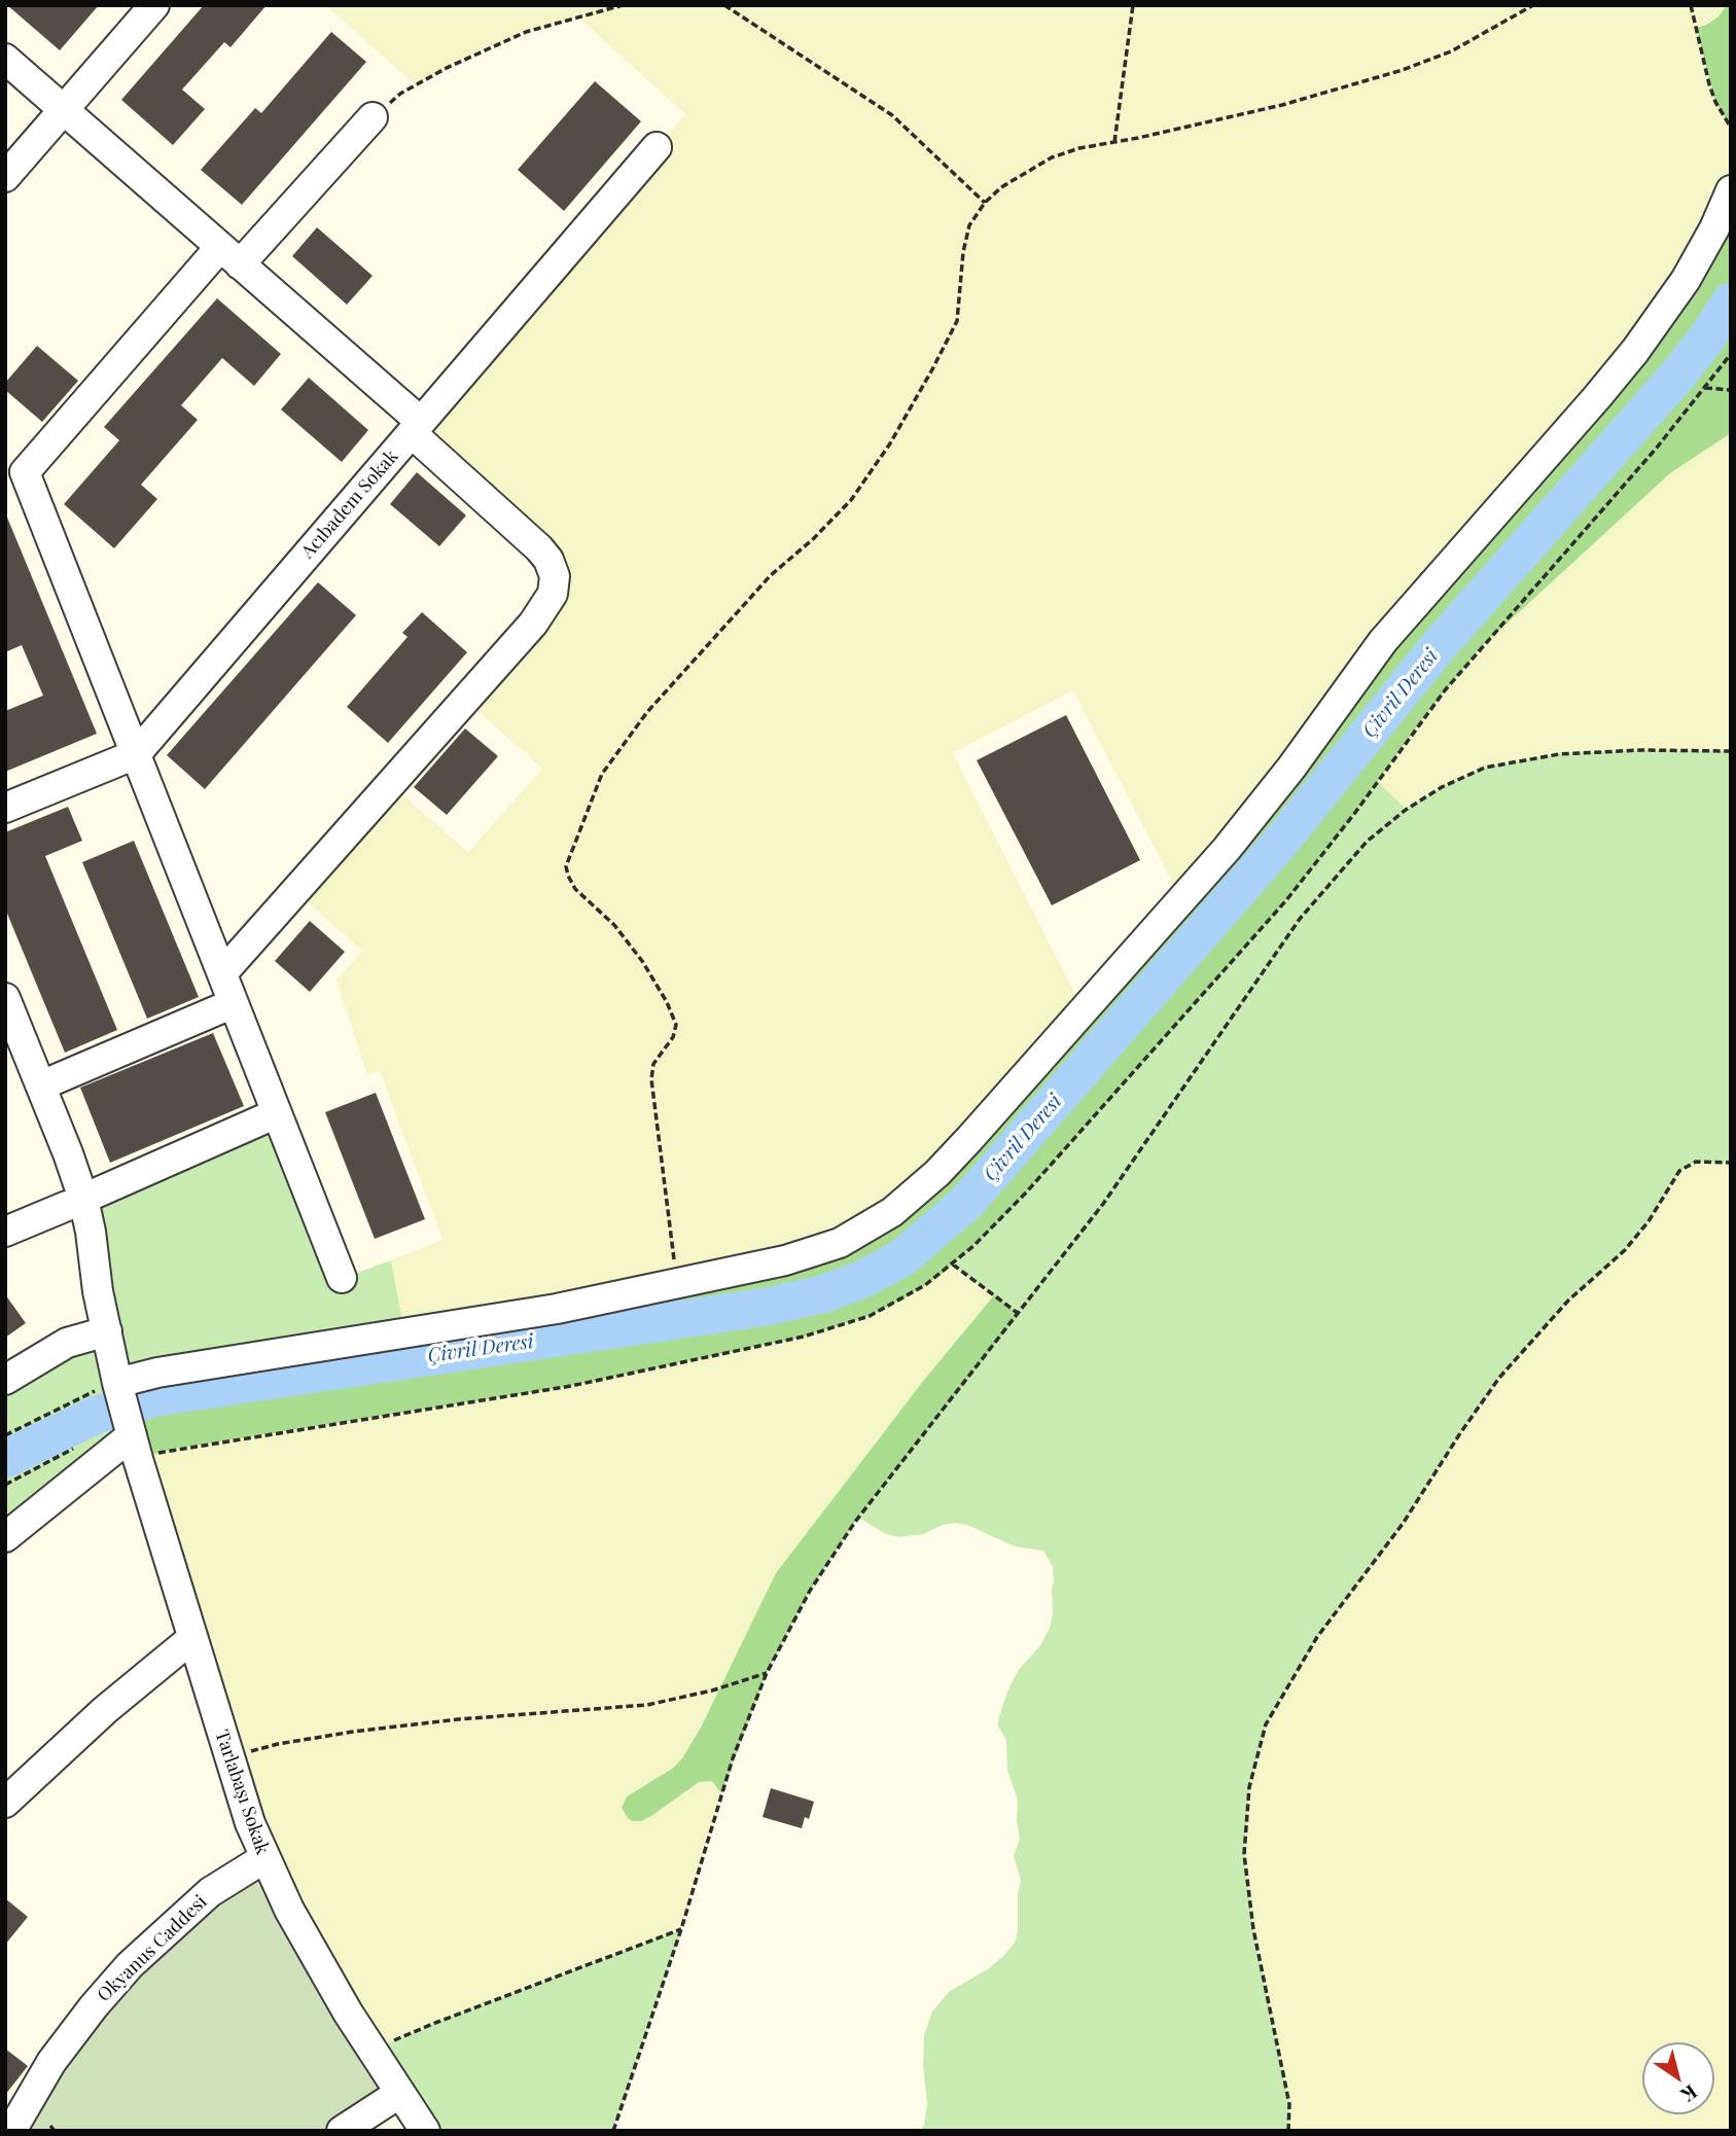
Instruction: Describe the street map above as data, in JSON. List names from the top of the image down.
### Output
{
  "streets": {
    "street": ["Acıbadem Sokak", "Tarlabaşı Sokak", "Okyanus Caddesi"]
  },
  "crossings": [
    ["Tarlabaşı Sokak", "Okyanus Caddesi"]
  ],
  "water": ["Çivril Deresi"],
  "north": "bottom right"
}
